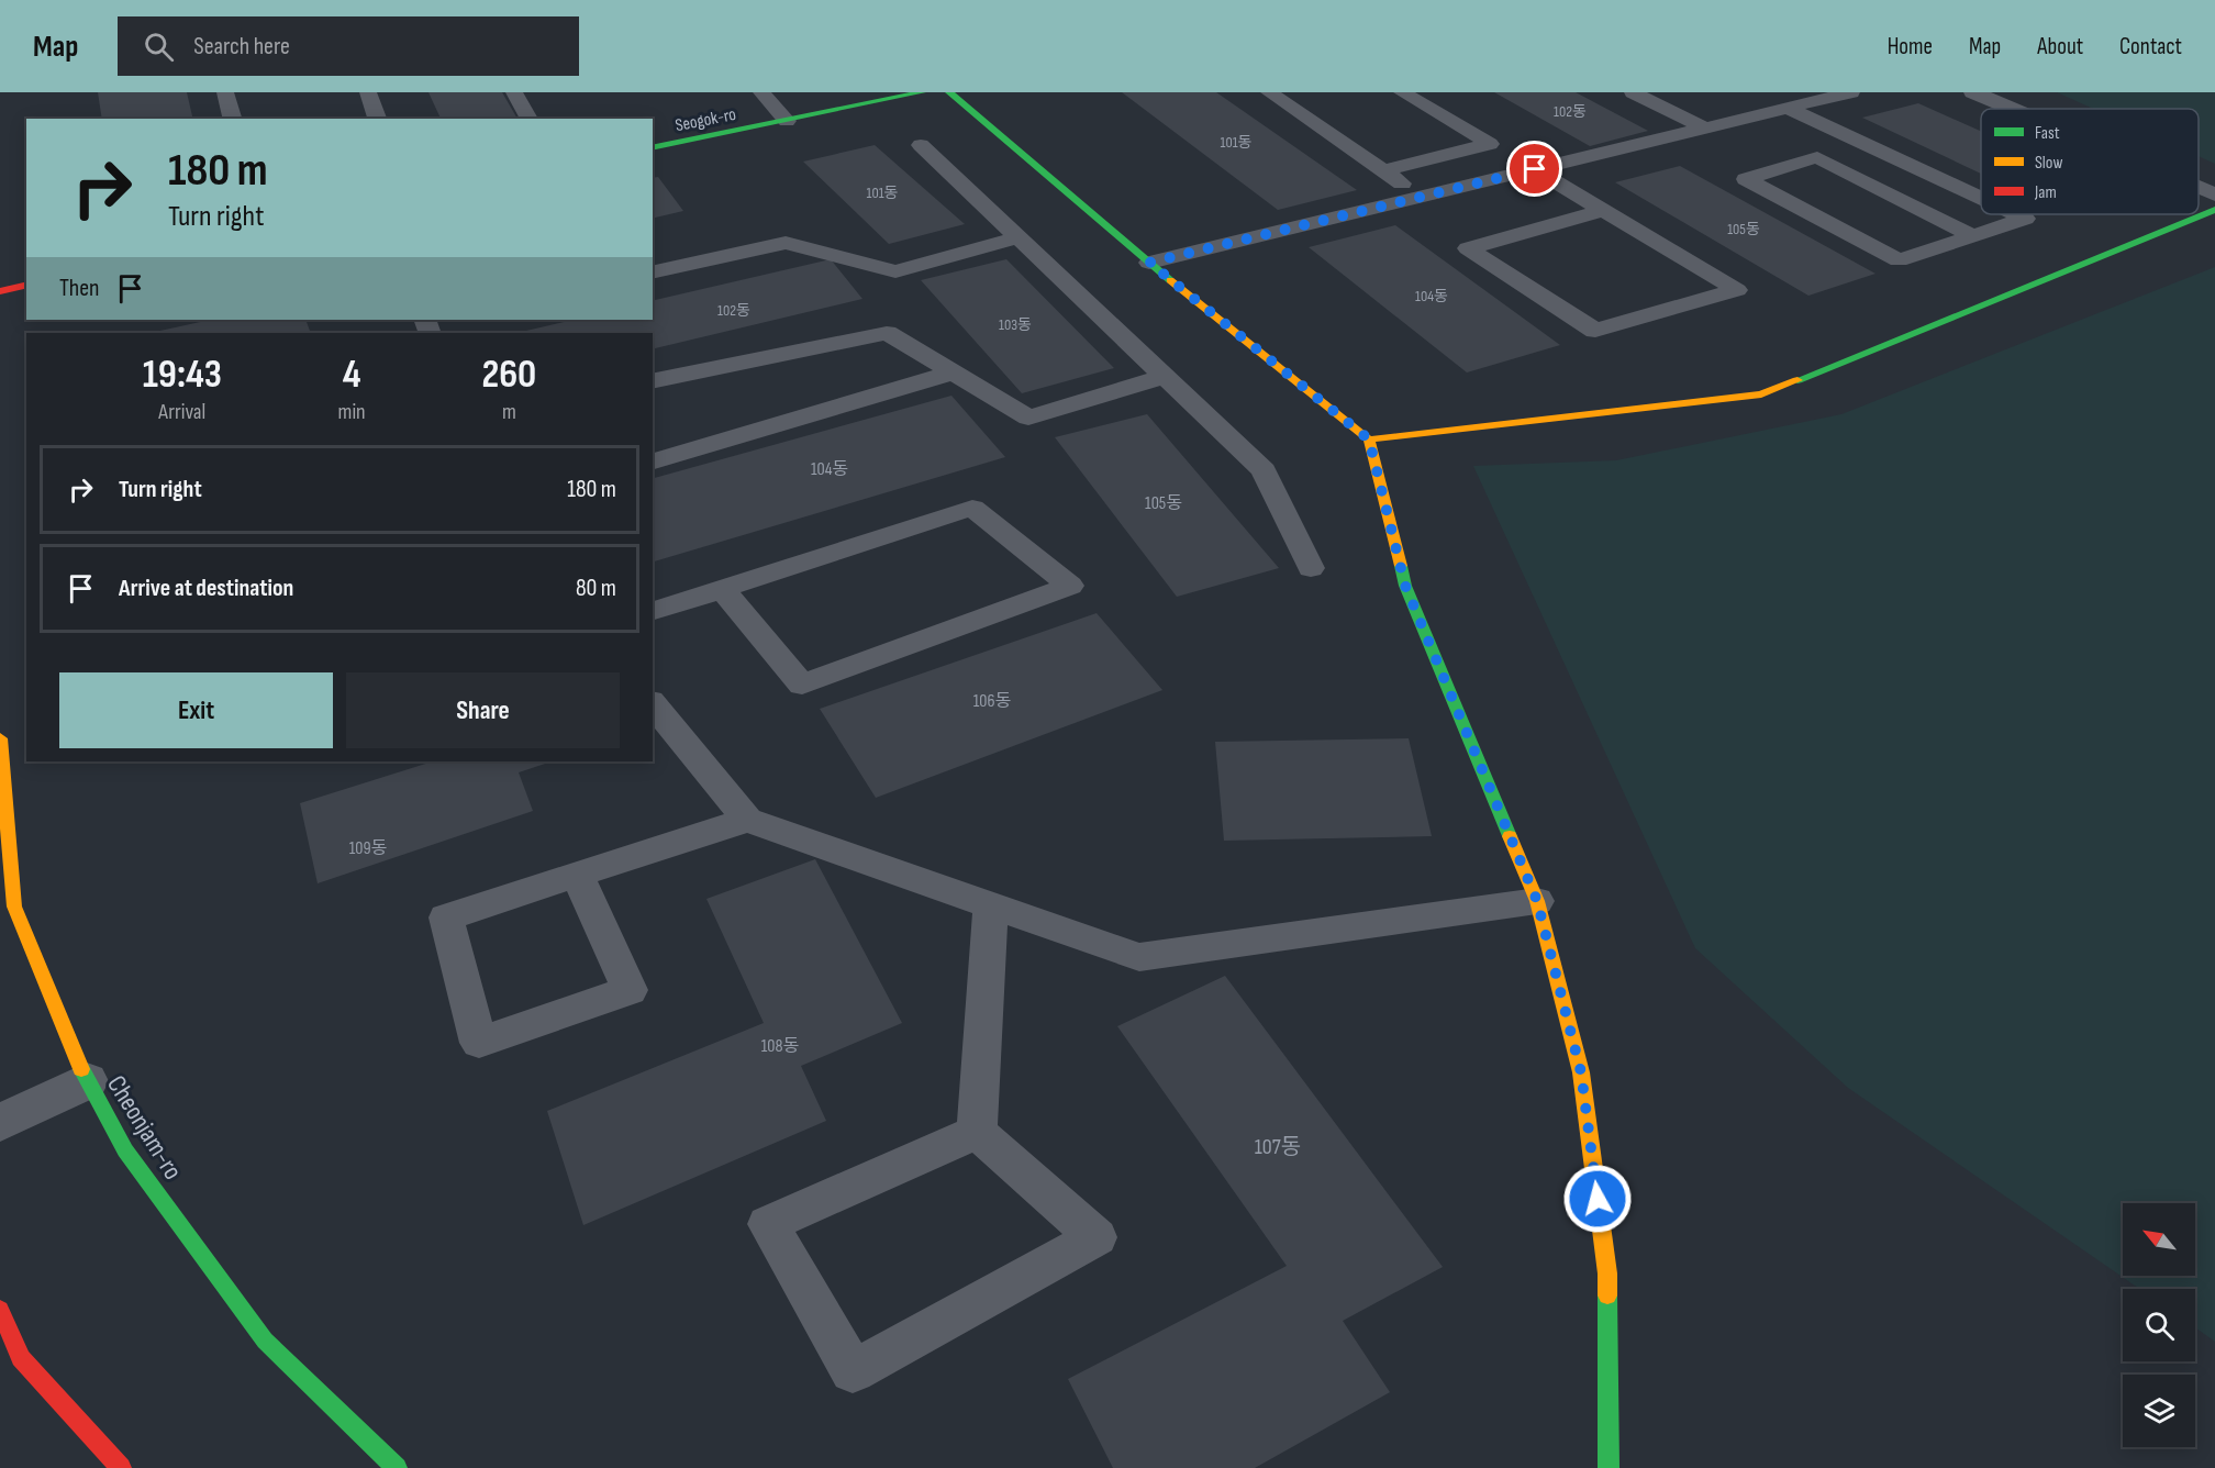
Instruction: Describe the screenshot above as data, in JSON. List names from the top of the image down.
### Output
{
  "streets": {
    "street": ["Seogok-ro", "Cheonjam-ro"]
  },
  "house_numbers": [
    "102동",
    "101동",
    "101동",
    "105동",
    "104동",
    "102동",
    "103동",
    "104동",
    "105동",
    "106동",
    "109동",
    "108동",
    "107동"
  ],
  "legend": ["Fast", "Slow", "Jam"],
  "north": "top left",
  "page": {
    "header": "Map",
    "search": "Search here",
    "nav": [
      "Home",
      "Map",
      "About",
      "Contact"
    ],
    "turn": ["180 m", "Turn right"],
    "then": "Then",
    "eta": [
      "19:43",
      "Arrival",
      "4",
      "min",
      "260",
      "m"
    ],
    "list": [
      {
        "name": "Turn right",
        "value": "180 m"
      },
      {
        "name": "Arrive at destination",
        "value": "80 m"
      }
    ],
    "buttons": ["Exit", "Share"]
  }
}
